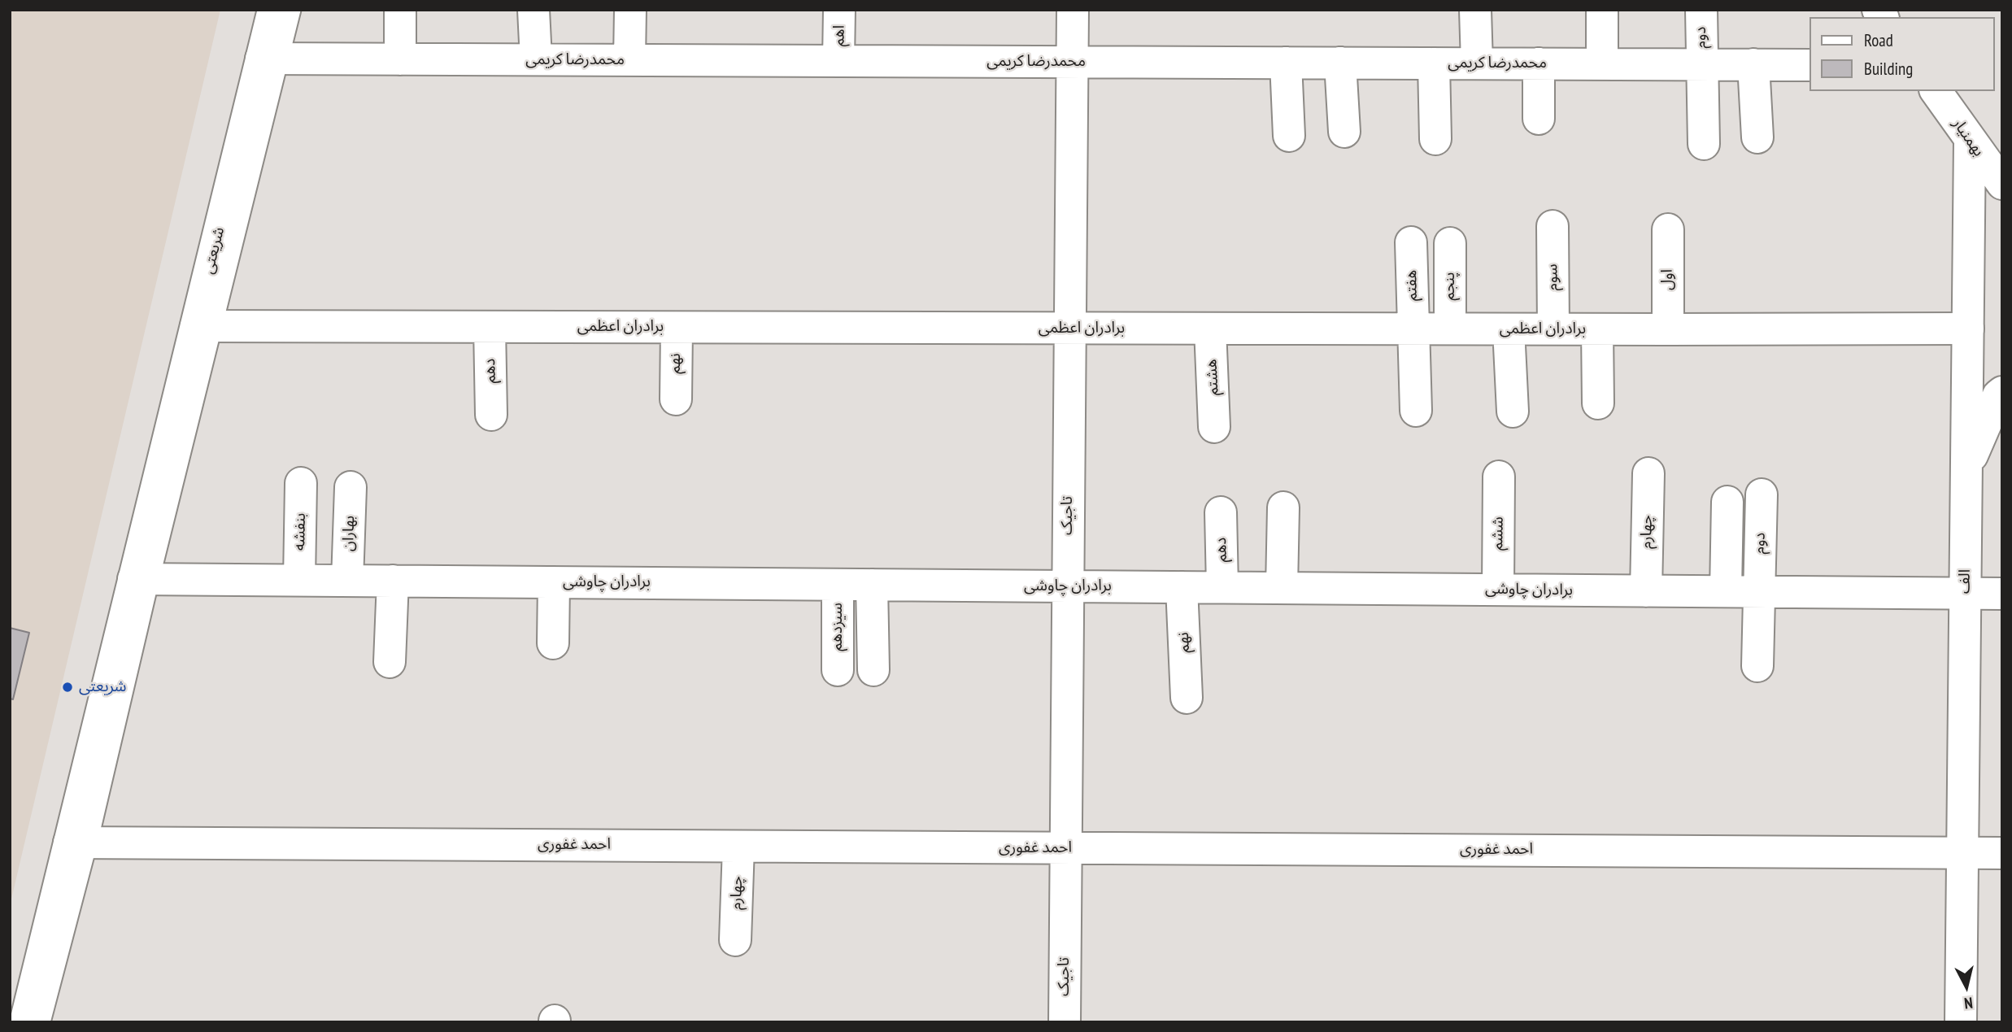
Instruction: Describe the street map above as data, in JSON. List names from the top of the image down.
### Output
{
  "streets": {
    "street": [
      "اهم",
      "دوم",
      "محمدرضا کریمی",
      "بهمنیار",
      "شریعتی",
      "سوم",
      "اول",
      "هفتم",
      "پنجم",
      "برادران اعظمی",
      "نهم",
      "دهم",
      "هشتم",
      "تاجیک",
      "بنفشه",
      "چهارم",
      "بهاران",
      "ششم",
      "الف",
      "برادران چاوشی",
      "سیزدهم",
      "احمد غفوری"
    ]
  },
  "crossings": [
    ["اهم", "محمدرضا کریمی"],
    ["دوم", "محمدرضا کریمی"],
    ["دوم", "برادران چاوشی"],
    ["محمدرضا کریمی", "شریعتی"],
    ["محمدرضا کریمی", "تاجیک"],
    ["بهمنیار", "الف"],
    ["شریعتی", "برادران اعظمی"],
    ["شریعتی", "برادران چاوشی"],
    ["شریعتی", "احمد غفوری"],
    ["سوم", "برادران اعظمی"],
    ["اول", "برادران اعظمی"],
    ["هفتم", "برادران اعظمی"],
    ["پنجم", "برادران اعظمی"],
    ["برادران اعظمی", "نهم"],
    ["برادران اعظمی", "دهم"],
    ["برادران اعظمی", "هشتم"],
    ["برادران اعظمی", "تاجیک"],
    ["برادران اعظمی", "الف"],
    ["نهم", "برادران چاوشی"],
    ["دهم", "برادران چاوشی"],
    ["تاجیک", "برادران چاوشی"],
    ["تاجیک", "احمد غفوری"],
    ["بنفشه", "برادران چاوشی"],
    ["چهارم", "برادران چاوشی"],
    ["چهارم", "احمد غفوری"],
    ["بهاران", "برادران چاوشی"],
    ["ششم", "برادران چاوشی"],
    ["الف", "برادران چاوشی"],
    ["الف", "احمد غفوری"],
    ["برادران چاوشی", "سیزدهم"]
  ],
  "places": ["شریعتی"],
  "legend": ["Road", "Building"],
  "north": "bottom"
}
